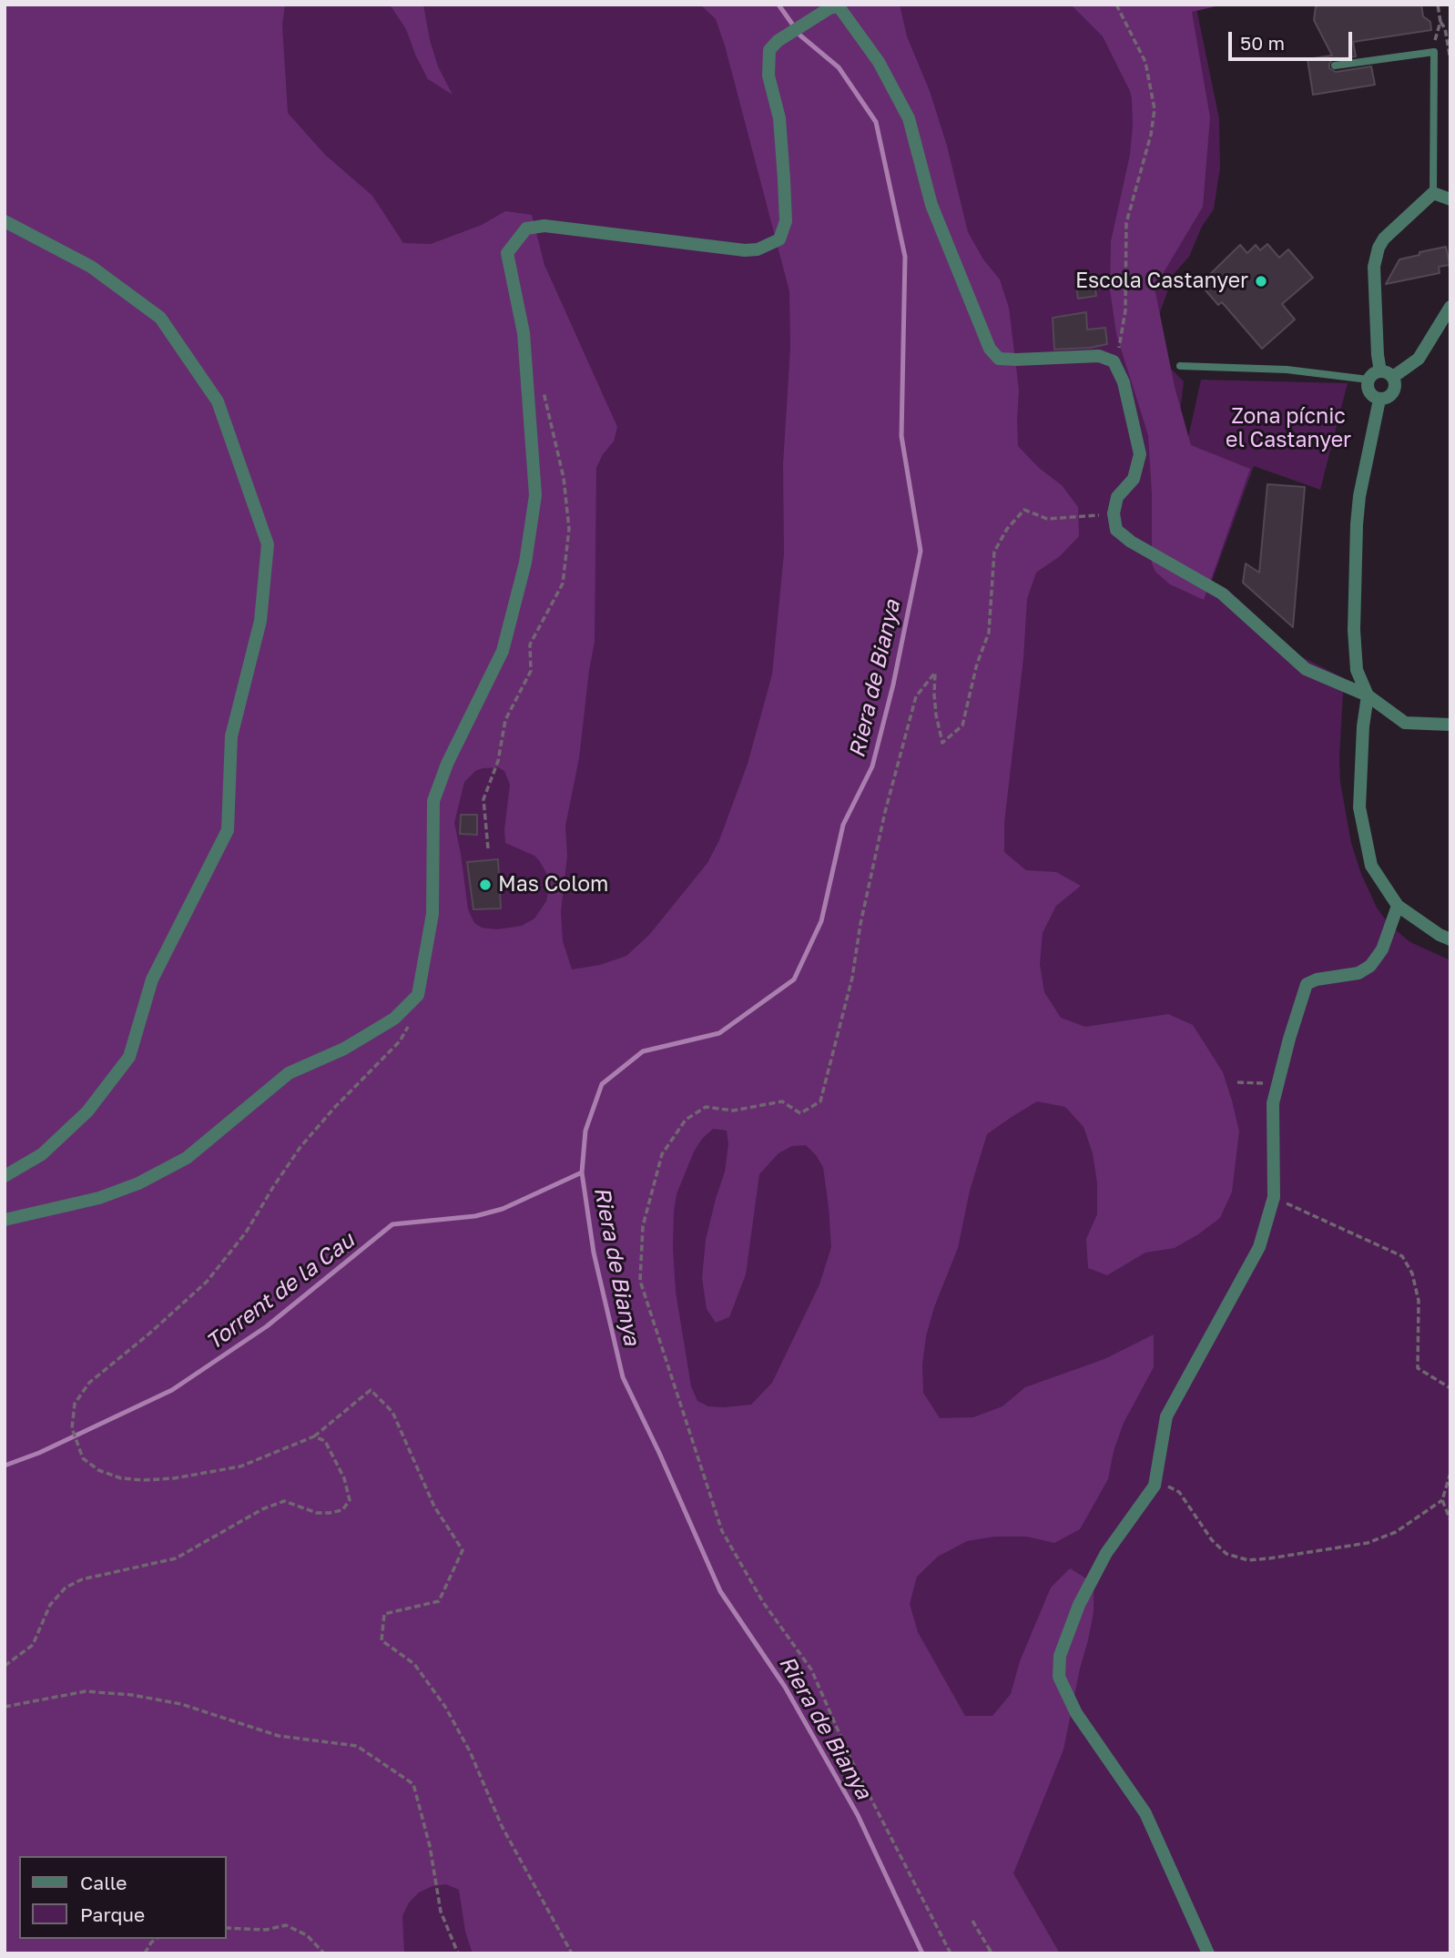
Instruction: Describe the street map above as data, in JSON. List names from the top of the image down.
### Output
{
  "water": ["Riera de Bianya", "Torrent de la Cau"],
  "parks": ["Zona pícnic el Castanyer"],
  "places": ["Escola Castanyer", "Mas Colom"],
  "legend": ["Calle", "Parque"],
  "scale_bar": "50 m"
}
